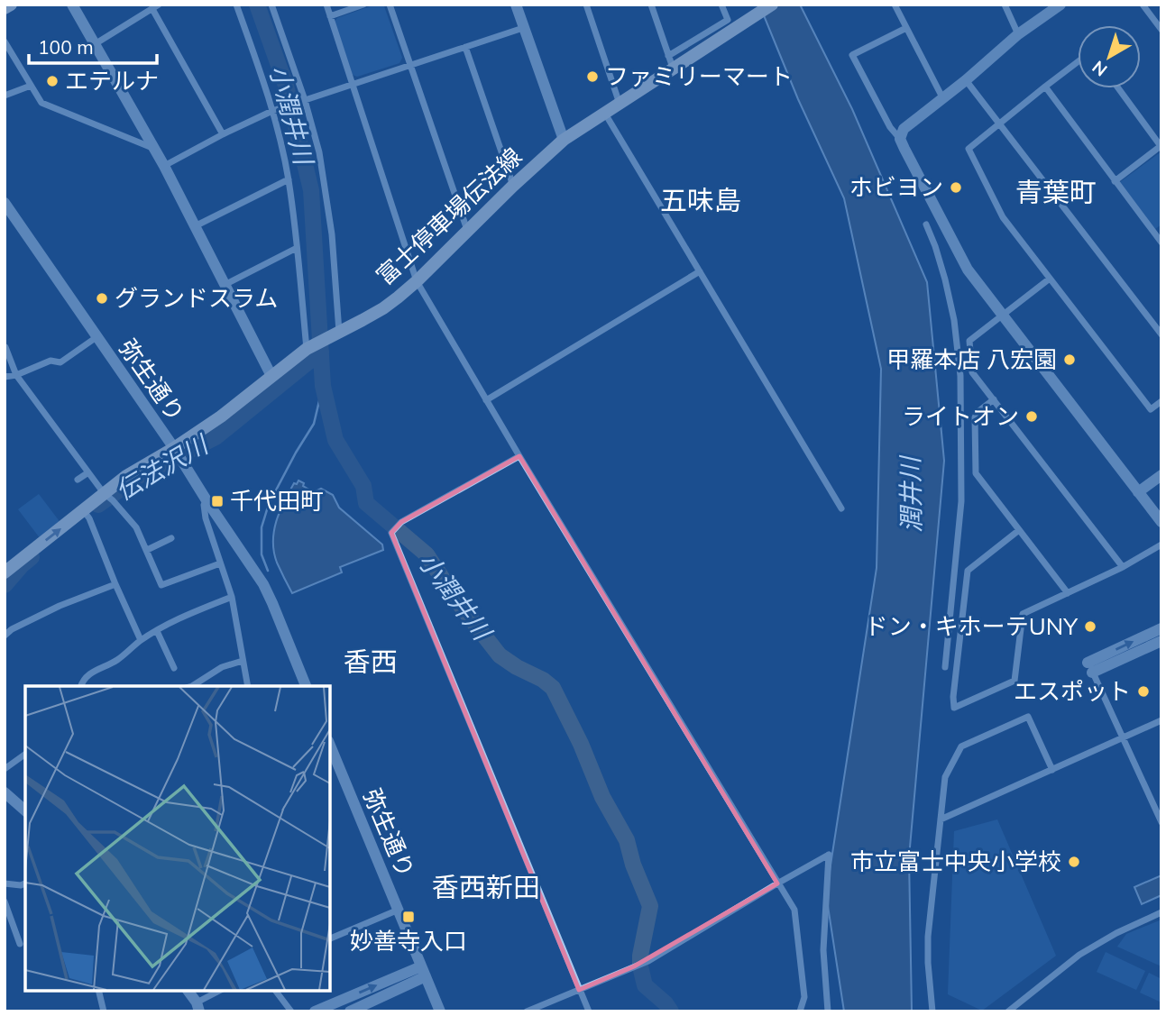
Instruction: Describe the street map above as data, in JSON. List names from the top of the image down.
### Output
{
  "streets": {
    "main road": ["富士停車場伝法線"],
    "street": ["弥生通り"]
  },
  "crossings": [
    ["富士停車場伝法線", "弥生通り"]
  ],
  "districts": [
    "青葉町",
    "五味島",
    "香西",
    "香西新田"
  ],
  "water": ["小潤井川", "伝法沢川", "潤井川"],
  "places": {
    "other": [
      "ファミリーマート",
      "エテルナ",
      "ホビヨン",
      "グランドスラム",
      "甲羅本店 八宏園",
      "ライトオン",
      "ドン・キホーテUNY",
      "エスポット",
      "市立富士中央小学校"
    ],
    "transit": ["千代田町", "妙善寺入口"]
  },
  "scale_bar": "100 m",
  "north": "bottom left"
}
